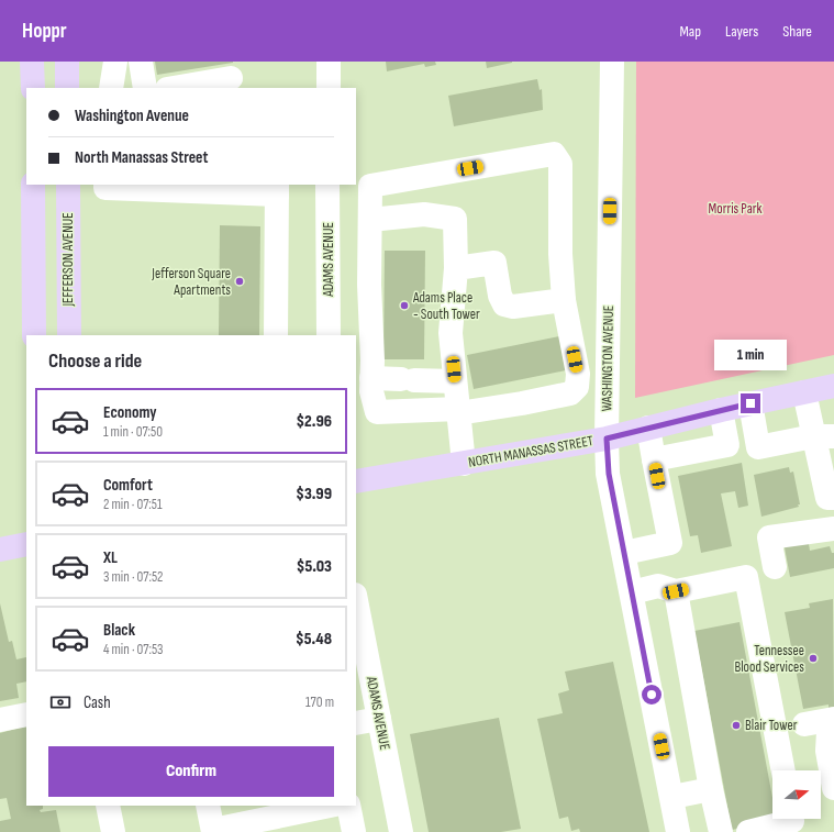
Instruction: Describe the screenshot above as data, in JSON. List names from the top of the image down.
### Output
{
  "streets": {
    "main road": ["JEFFERSON AVENUE", "NORTH MANASSAS STREET"],
    "street": ["ADAMS AVENUE", "WASHINGTON AVENUE"]
  },
  "crossings": [
    ["WASHINGTON AVENUE", "NORTH MANASSAS STREET"]
  ],
  "parks": ["Morris Park"],
  "places": [
    "Jefferson Square Apartments",
    "Adams Place - South Tower",
    "Tennessee Blood Services",
    "Blair Tower"
  ],
  "north": "right",
  "page": {
    "header": "Hoppr",
    "nav": ["Map", "Layers", "Share"],
    "banner": ["Washington Avenue", "North Manassas Street"],
    "heading": "Choose a ride",
    "bubble": "1 min",
    "list": [
      {
        "name": "Economy",
        "note": "1 min · 07:50",
        "value": "$2.96"
      },
      {
        "name": "Comfort",
        "note": "2 min · 07:51",
        "value": "$3.99"
      },
      {
        "name": "XL",
        "note": "3 min · 07:52",
        "value": "$5.03"
      },
      {
        "name": "Black",
        "note": "4 min · 07:53",
        "value": "$5.48"
      }
    ],
    "pay": ["Cash", "170 m"],
    "buttons": "Confirm"
  }
}
